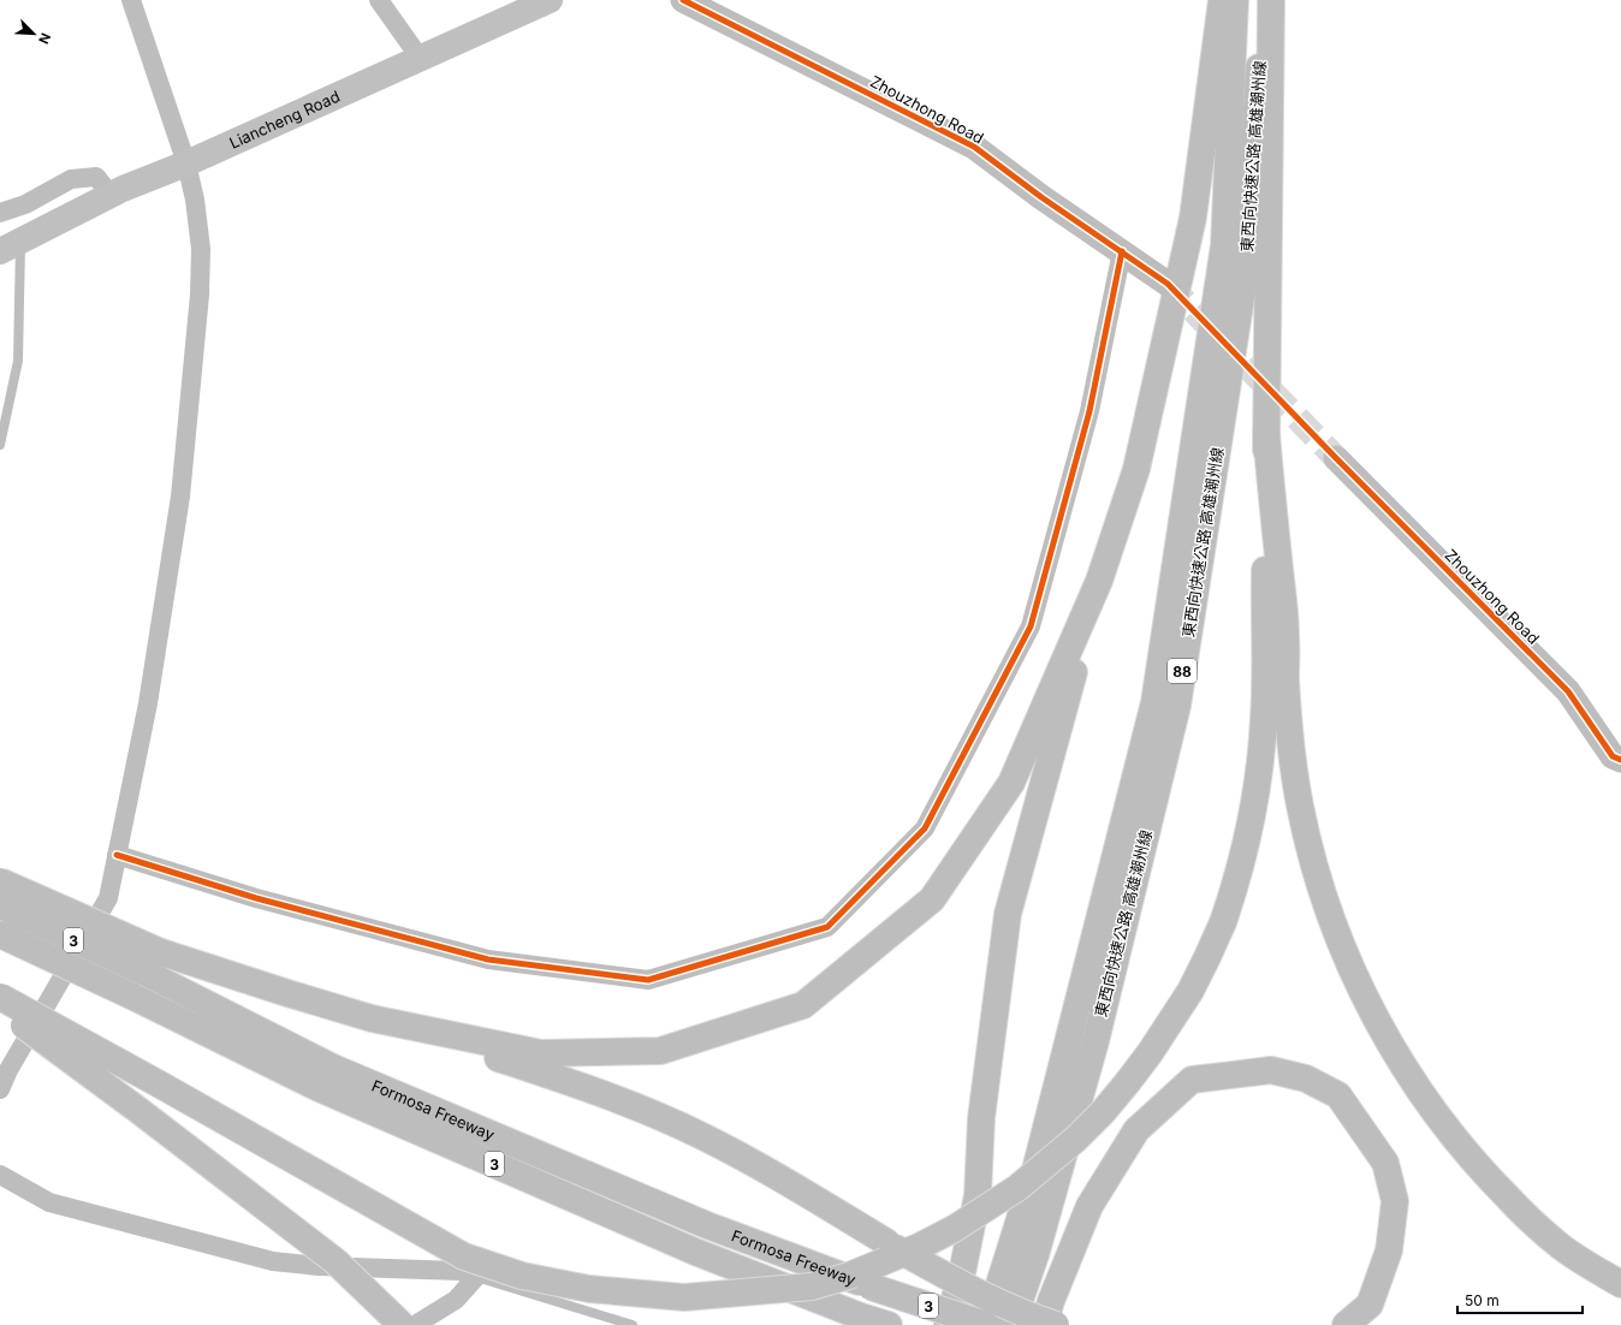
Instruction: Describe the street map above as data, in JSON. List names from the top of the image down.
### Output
{
  "streets": {
    "highway": [
      "東西向快速公路 高雄潮州線",
      "88",
      "3",
      "Formosa Freeway"
    ],
    "main road": ["Liancheng Road"],
    "street": ["Zhouzhong Road"]
  },
  "crossings": [
    ["東西向快速公路 高雄潮州線", "Formosa Freeway"]
  ],
  "scale_bar": "50 m",
  "north": "bottom right"
}
